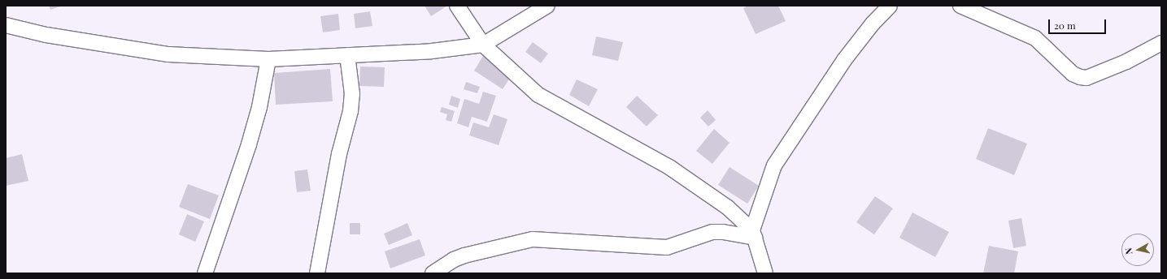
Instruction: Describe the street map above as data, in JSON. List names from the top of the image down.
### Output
{
  "scale_bar": "20 m",
  "north": "left"
}
